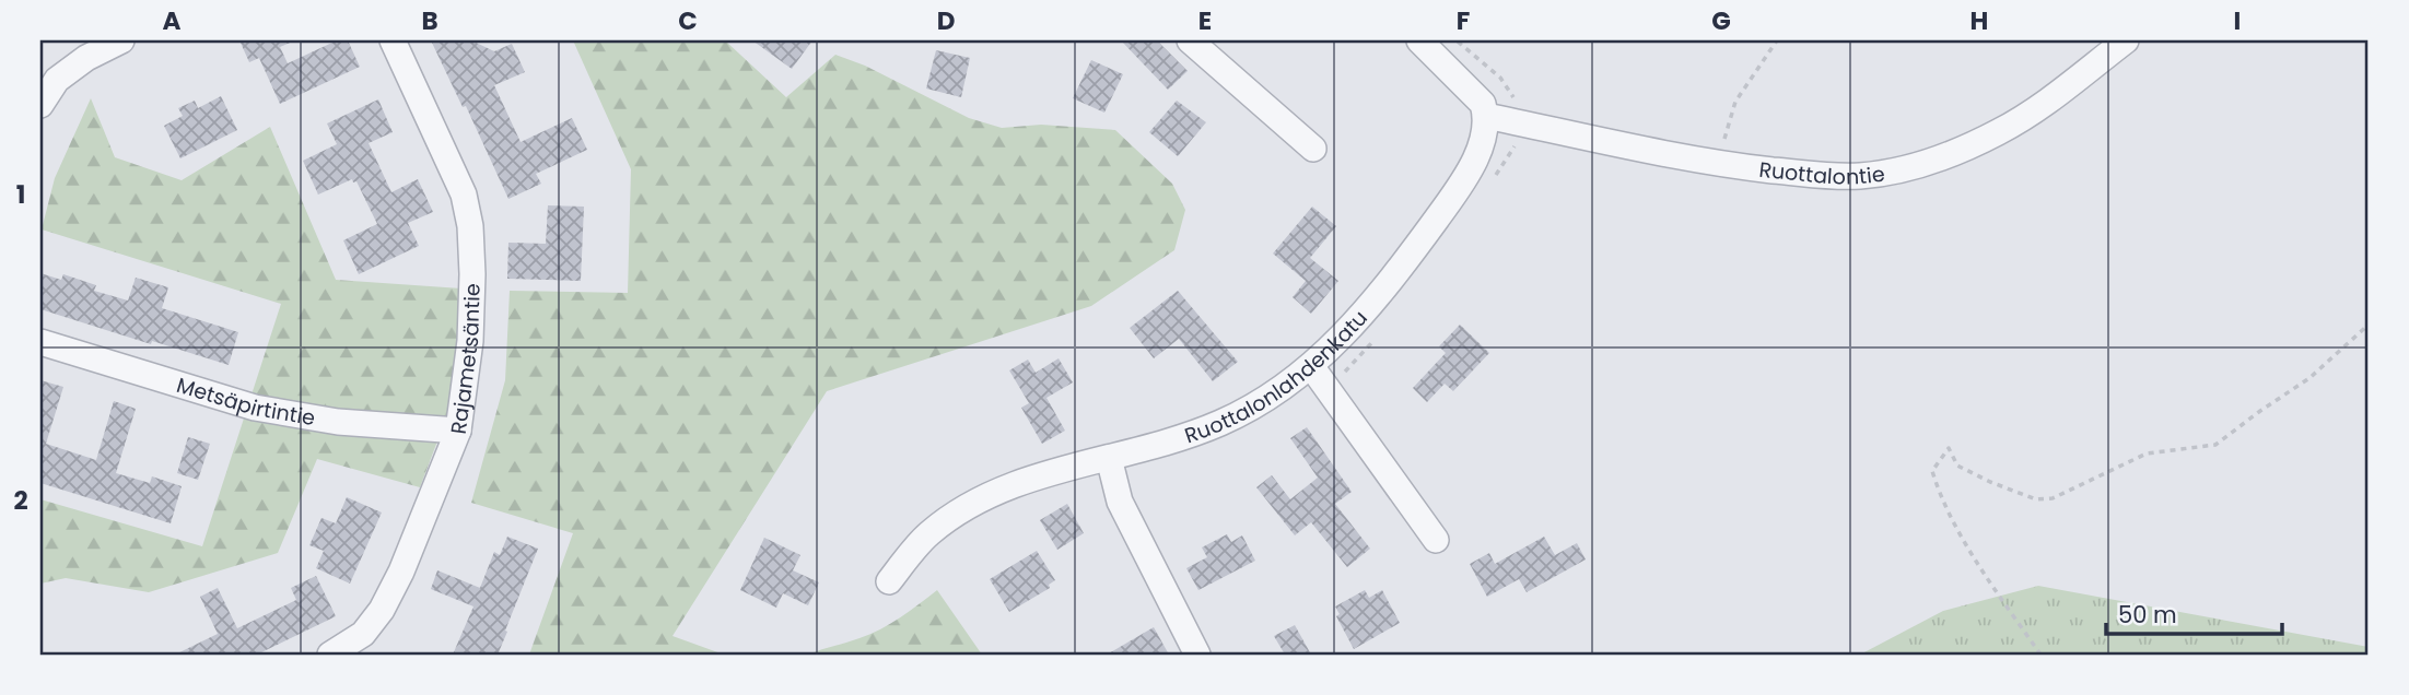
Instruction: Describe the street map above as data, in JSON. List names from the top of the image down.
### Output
{
  "streets": {
    "street": [
      "Ruottalontie",
      "Rajametsäntie",
      "Ruottalonlahdenkatu",
      "Metsäpirtintie"
    ]
  },
  "crossings": [
    ["Ruottalontie", "Ruottalonlahdenkatu"],
    ["Rajametsäntie", "Metsäpirtintie"]
  ],
  "scale_bar": "50 m",
  "grid": {
    "columns": [
      "A",
      "B",
      "C",
      "D",
      "E",
      "F",
      "G",
      "H",
      "I"
    ],
    "rows": ["1", "2"]
  }
}
